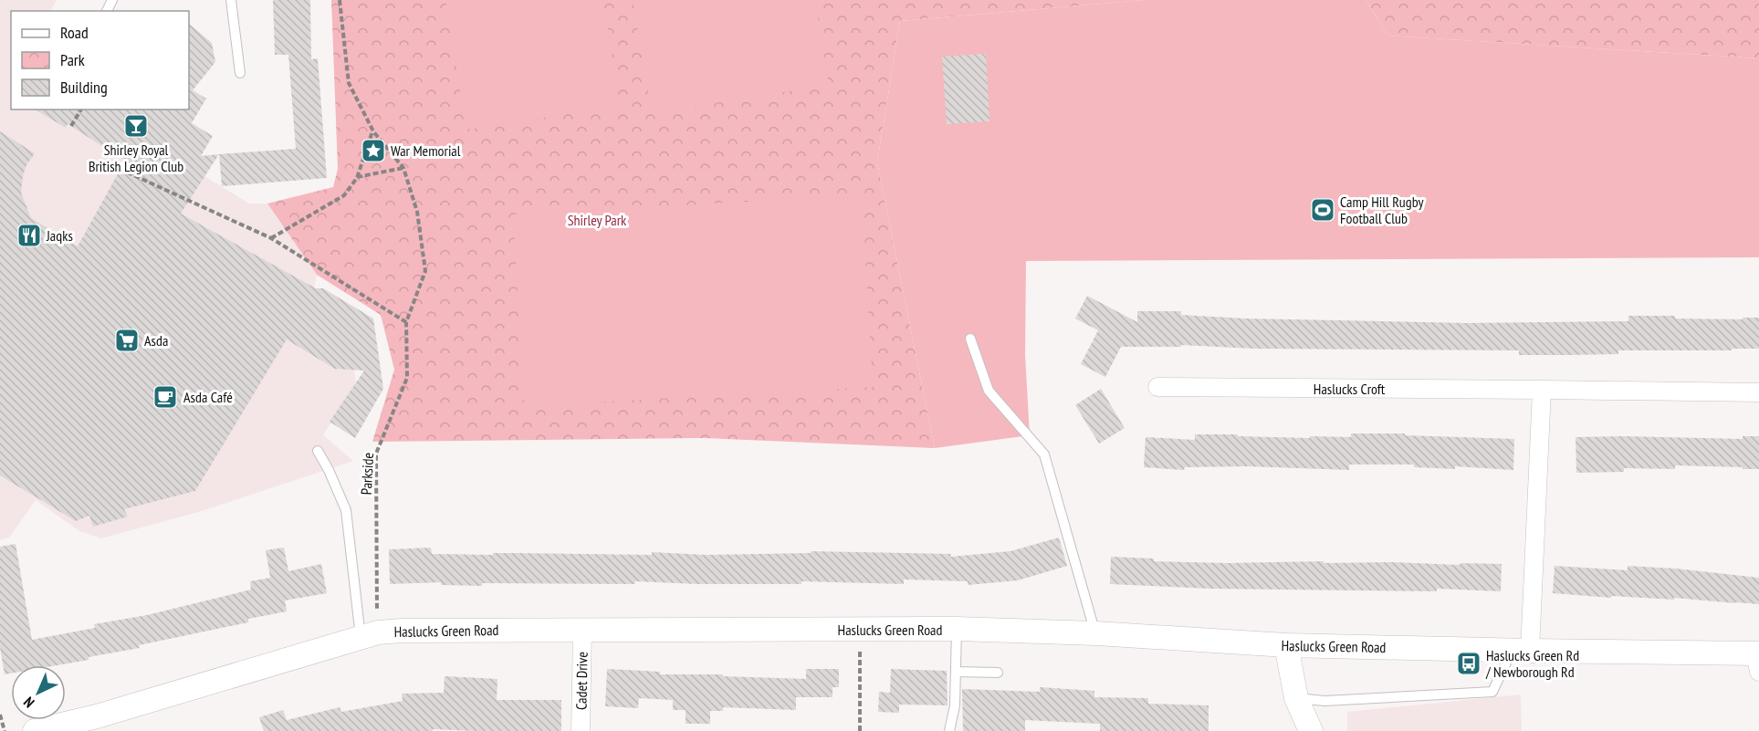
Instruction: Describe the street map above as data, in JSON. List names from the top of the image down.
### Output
{
  "streets": {
    "street": ["Haslucks Croft", "Haslucks Green Road", "Cadet Drive"],
    "path": ["Parkside"]
  },
  "crossings": [
    ["Parkside", "Haslucks Green Road"],
    ["Haslucks Green Road", "Cadet Drive"]
  ],
  "parks": ["Shirley Park"],
  "places": {
    "bar": ["Shirley Royal British Legion Club"],
    "place": ["War Memorial"],
    "sports": ["Camp Hill Rugby Football Club"],
    "restaurant": ["Jaqks"],
    "supermarket": ["Asda"],
    "cafe": ["Asda Café"],
    "bus stop": ["Haslucks Green Rd / Newborough Rd"]
  },
  "legend": ["Road", "Park", "Building"],
  "north": "bottom left"
}
